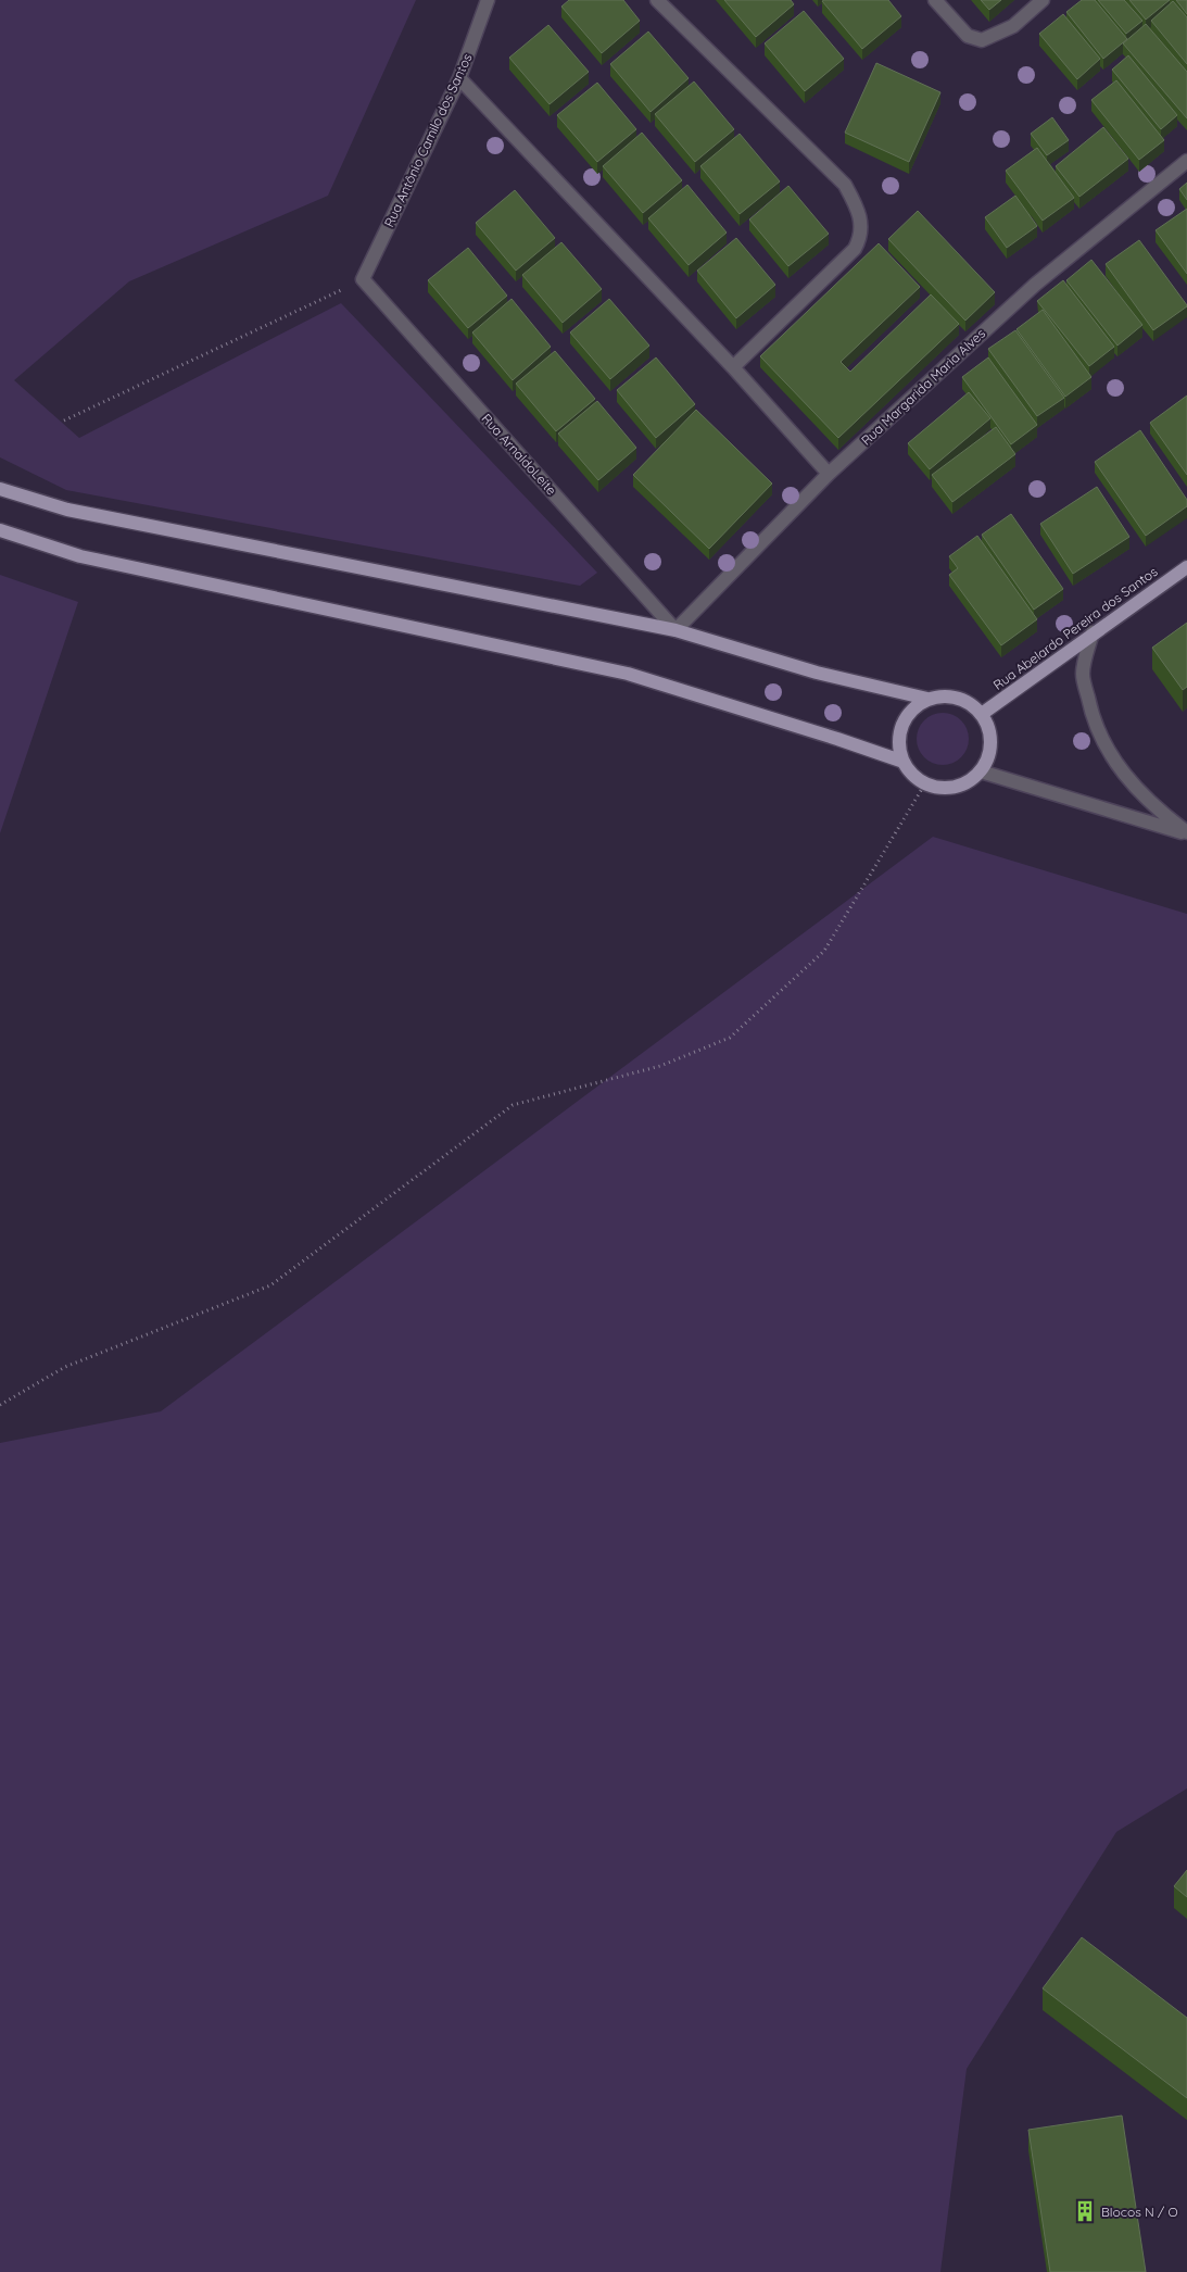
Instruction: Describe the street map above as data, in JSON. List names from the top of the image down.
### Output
{
  "streets": {
    "main road": ["Rua Abelardo Pereira dos Santos"],
    "street": ["Rua Antônio Camilo dos Santos", "Rua Margarida Maria Alves", "Rua ArnaldoLeite"]
  },
  "crossings": [
    ["Rua Antônio Camilo dos Santos", "Rua ArnaldoLeite"],
    ["Rua Margarida Maria Alves", "Rua ArnaldoLeite"]
  ],
  "places": {
    "building": ["Blocos N / O"]
  }
}
